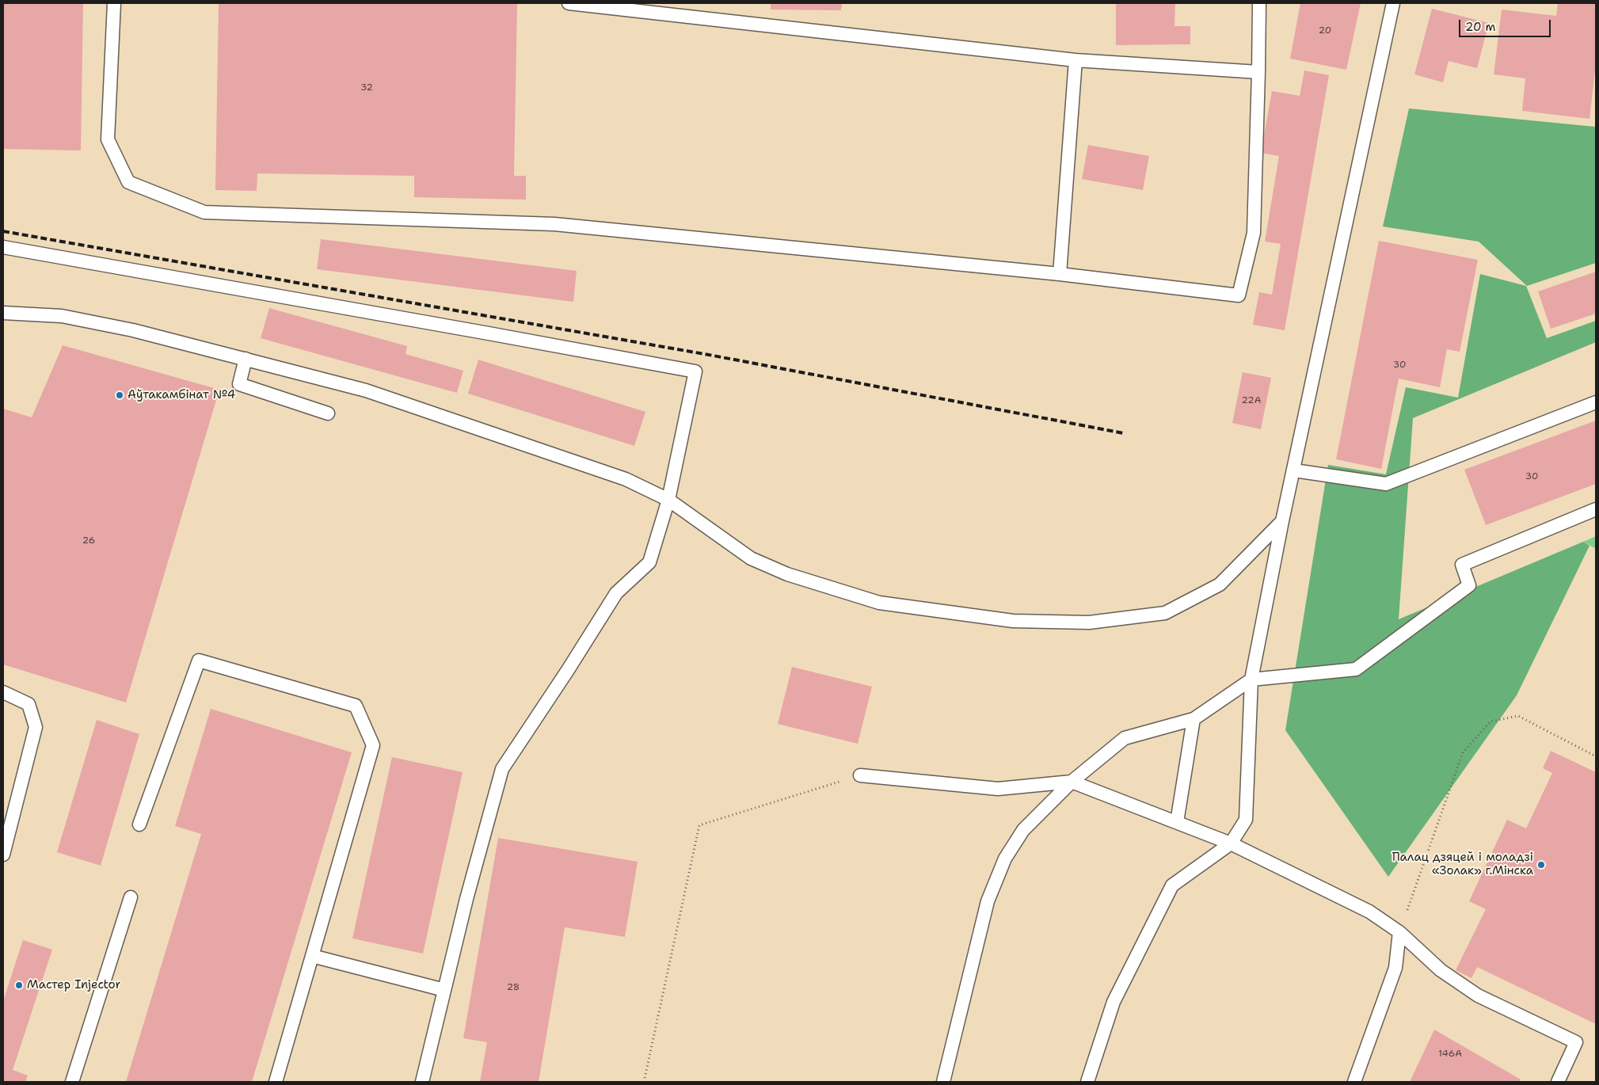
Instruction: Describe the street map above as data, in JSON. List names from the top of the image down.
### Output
{
  "places": ["Аўтакамбінат №4", "Палац дзяцей і моладзі «Золак» г.Мінска", "Мастер Injector"],
  "house_numbers": [
    "20",
    "32",
    "30",
    "22А",
    "30",
    "26",
    "28",
    "146А"
  ],
  "scale_bar": "20 m"
}
